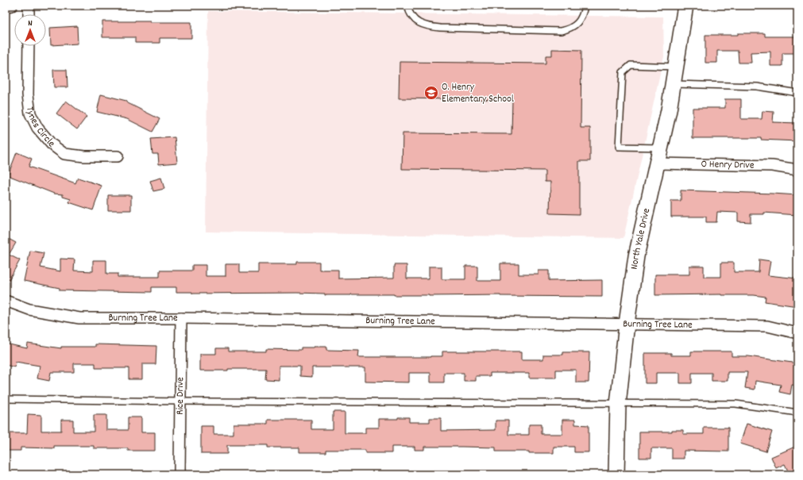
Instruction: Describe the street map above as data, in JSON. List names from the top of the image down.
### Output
{
  "streets": {
    "street": [
      "Tynes Circle",
      "O Henry Drive",
      "North Yale Drive",
      "Burning Tree Lane",
      "Rice Drive"
    ]
  },
  "crossings": [
    ["O Henry Drive", "North Yale Drive"],
    ["North Yale Drive", "Burning Tree Lane"],
    ["Burning Tree Lane", "Rice Drive"]
  ],
  "places": {
    "school or university": ["O. Henry Elementary School"]
  },
  "north": "top"
}
